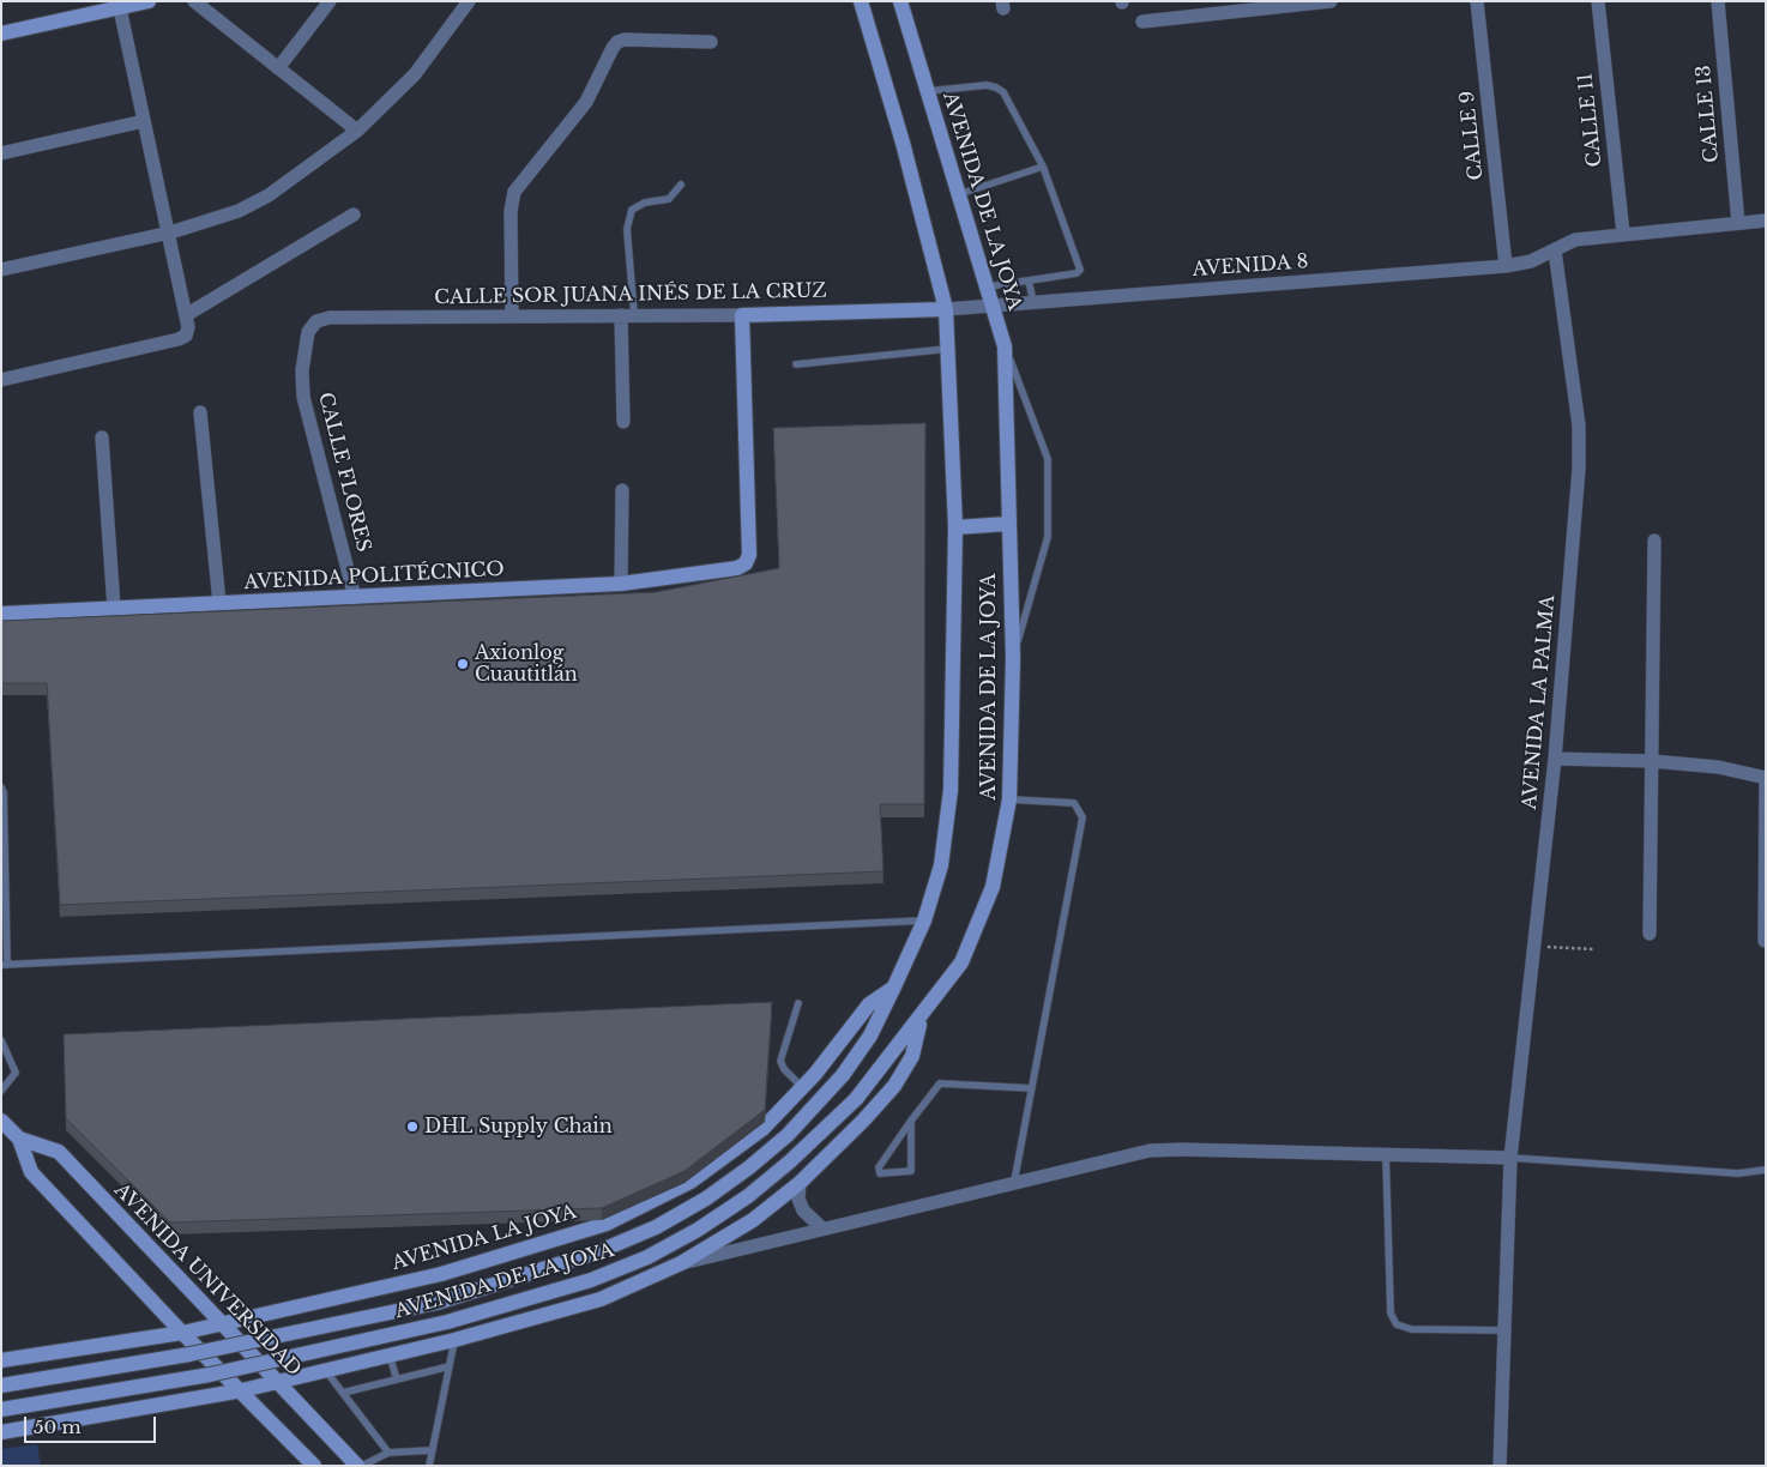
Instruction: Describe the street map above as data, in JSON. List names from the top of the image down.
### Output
{
  "streets": {
    "main road": [
      "AVENIDA DE LA JOYA",
      "CALLE SOR JUANA INÉS DE LA CRUZ",
      "AVENIDA POLITÉCNICO",
      "AVENIDA LA JOYA",
      "AVENIDA UNIVERSIDAD"
    ],
    "street": [
      "CALLE 13",
      "CALLE 11",
      "CALLE 9",
      "AVENIDA 8",
      "CALLE FLORES",
      "AVENIDA LA PALMA"
    ]
  },
  "crossings": [
    ["CALLE 9", "AVENIDA 8"],
    ["AVENIDA DE LA JOYA", "AVENIDA 8"],
    ["AVENIDA DE LA JOYA", "CALLE SOR JUANA INÉS DE LA CRUZ"],
    ["AVENIDA DE LA JOYA", "AVENIDA LA JOYA"],
    ["AVENIDA 8", "CALLE SOR JUANA INÉS DE LA CRUZ"],
    ["AVENIDA 8", "AVENIDA LA PALMA"],
    ["CALLE SOR JUANA INÉS DE LA CRUZ", "CALLE FLORES"],
    ["CALLE SOR JUANA INÉS DE LA CRUZ", "AVENIDA POLITÉCNICO"],
    ["CALLE FLORES", "AVENIDA POLITÉCNICO"],
    ["AVENIDA LA JOYA", "AVENIDA UNIVERSIDAD"]
  ],
  "places": ["Axionlog Cuautitlán", "DHL Supply Chain"],
  "scale_bar": "50 m"
}
